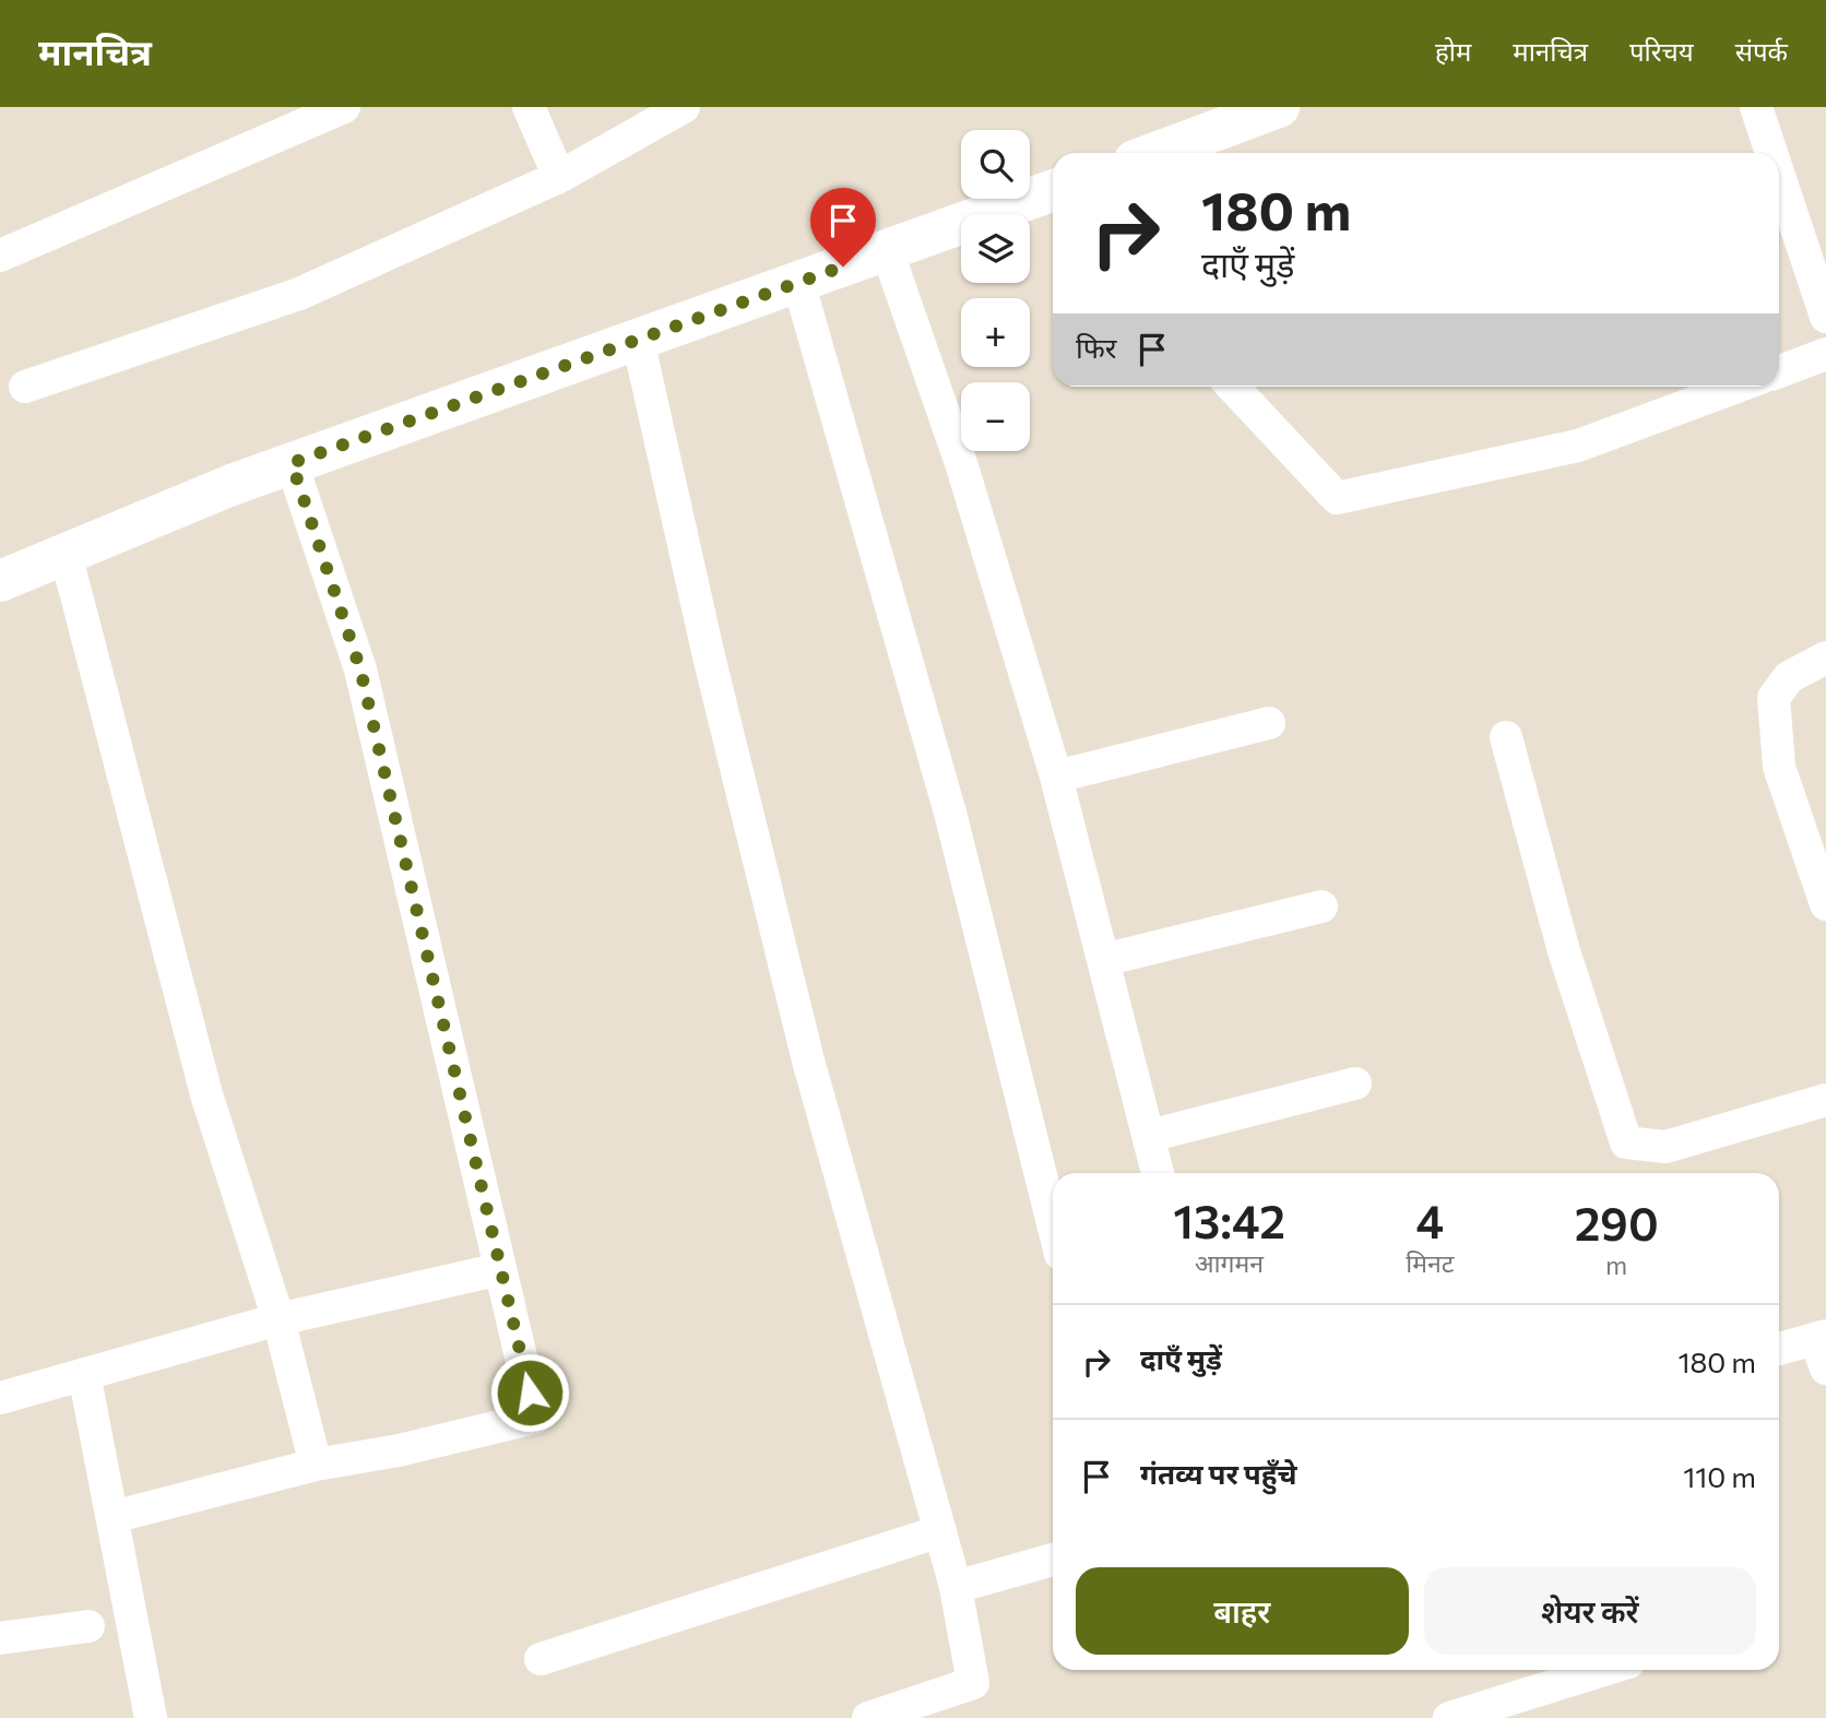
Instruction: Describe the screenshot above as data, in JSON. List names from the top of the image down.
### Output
{
  "page": {
    "header": "मानचित्र",
    "nav": [
      "होम",
      "मानचित्र",
      "परिचय",
      "संपर्क"
    ],
    "map_buttons": ["+", "−"],
    "turn": ["180 m", "दाएँ मुड़ें"],
    "then": "फिर",
    "eta": [
      "13:42",
      "आगमन",
      "4",
      "मिनट",
      "290",
      "m"
    ],
    "list": [
      {
        "name": "दाएँ मुड़ें",
        "value": "180 m"
      },
      {
        "name": "गंतव्य पर पहुँचे",
        "value": "110 m"
      }
    ],
    "buttons": ["बाहर", "शेयर करें"]
  }
}
